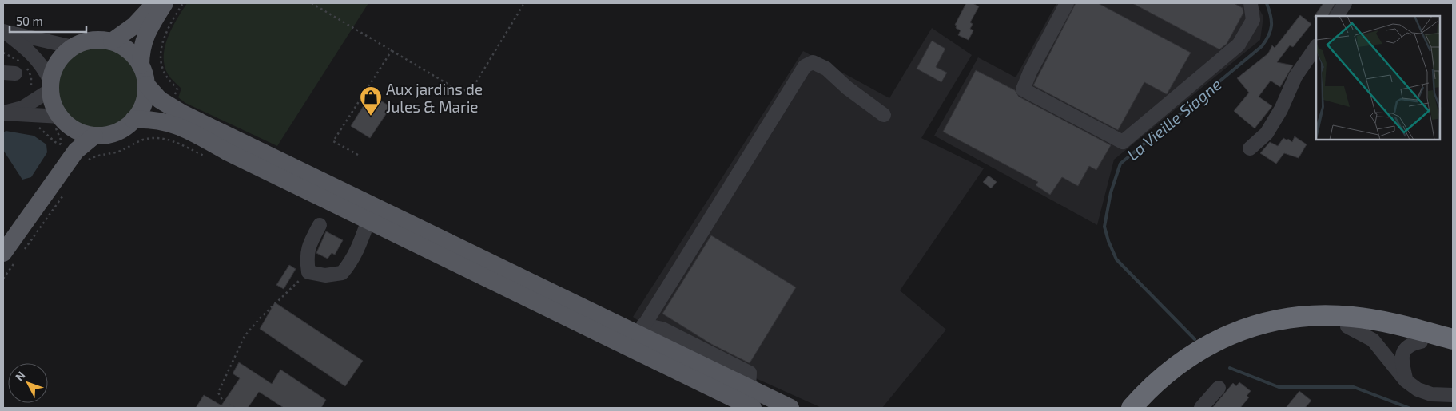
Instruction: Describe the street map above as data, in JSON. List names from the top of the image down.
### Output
{
  "water": ["La Vieille Siagne"],
  "places": {
    "shop": ["Aux jardins de Jules & Marie"]
  },
  "scale_bar": "50 m",
  "north": "top left"
}
